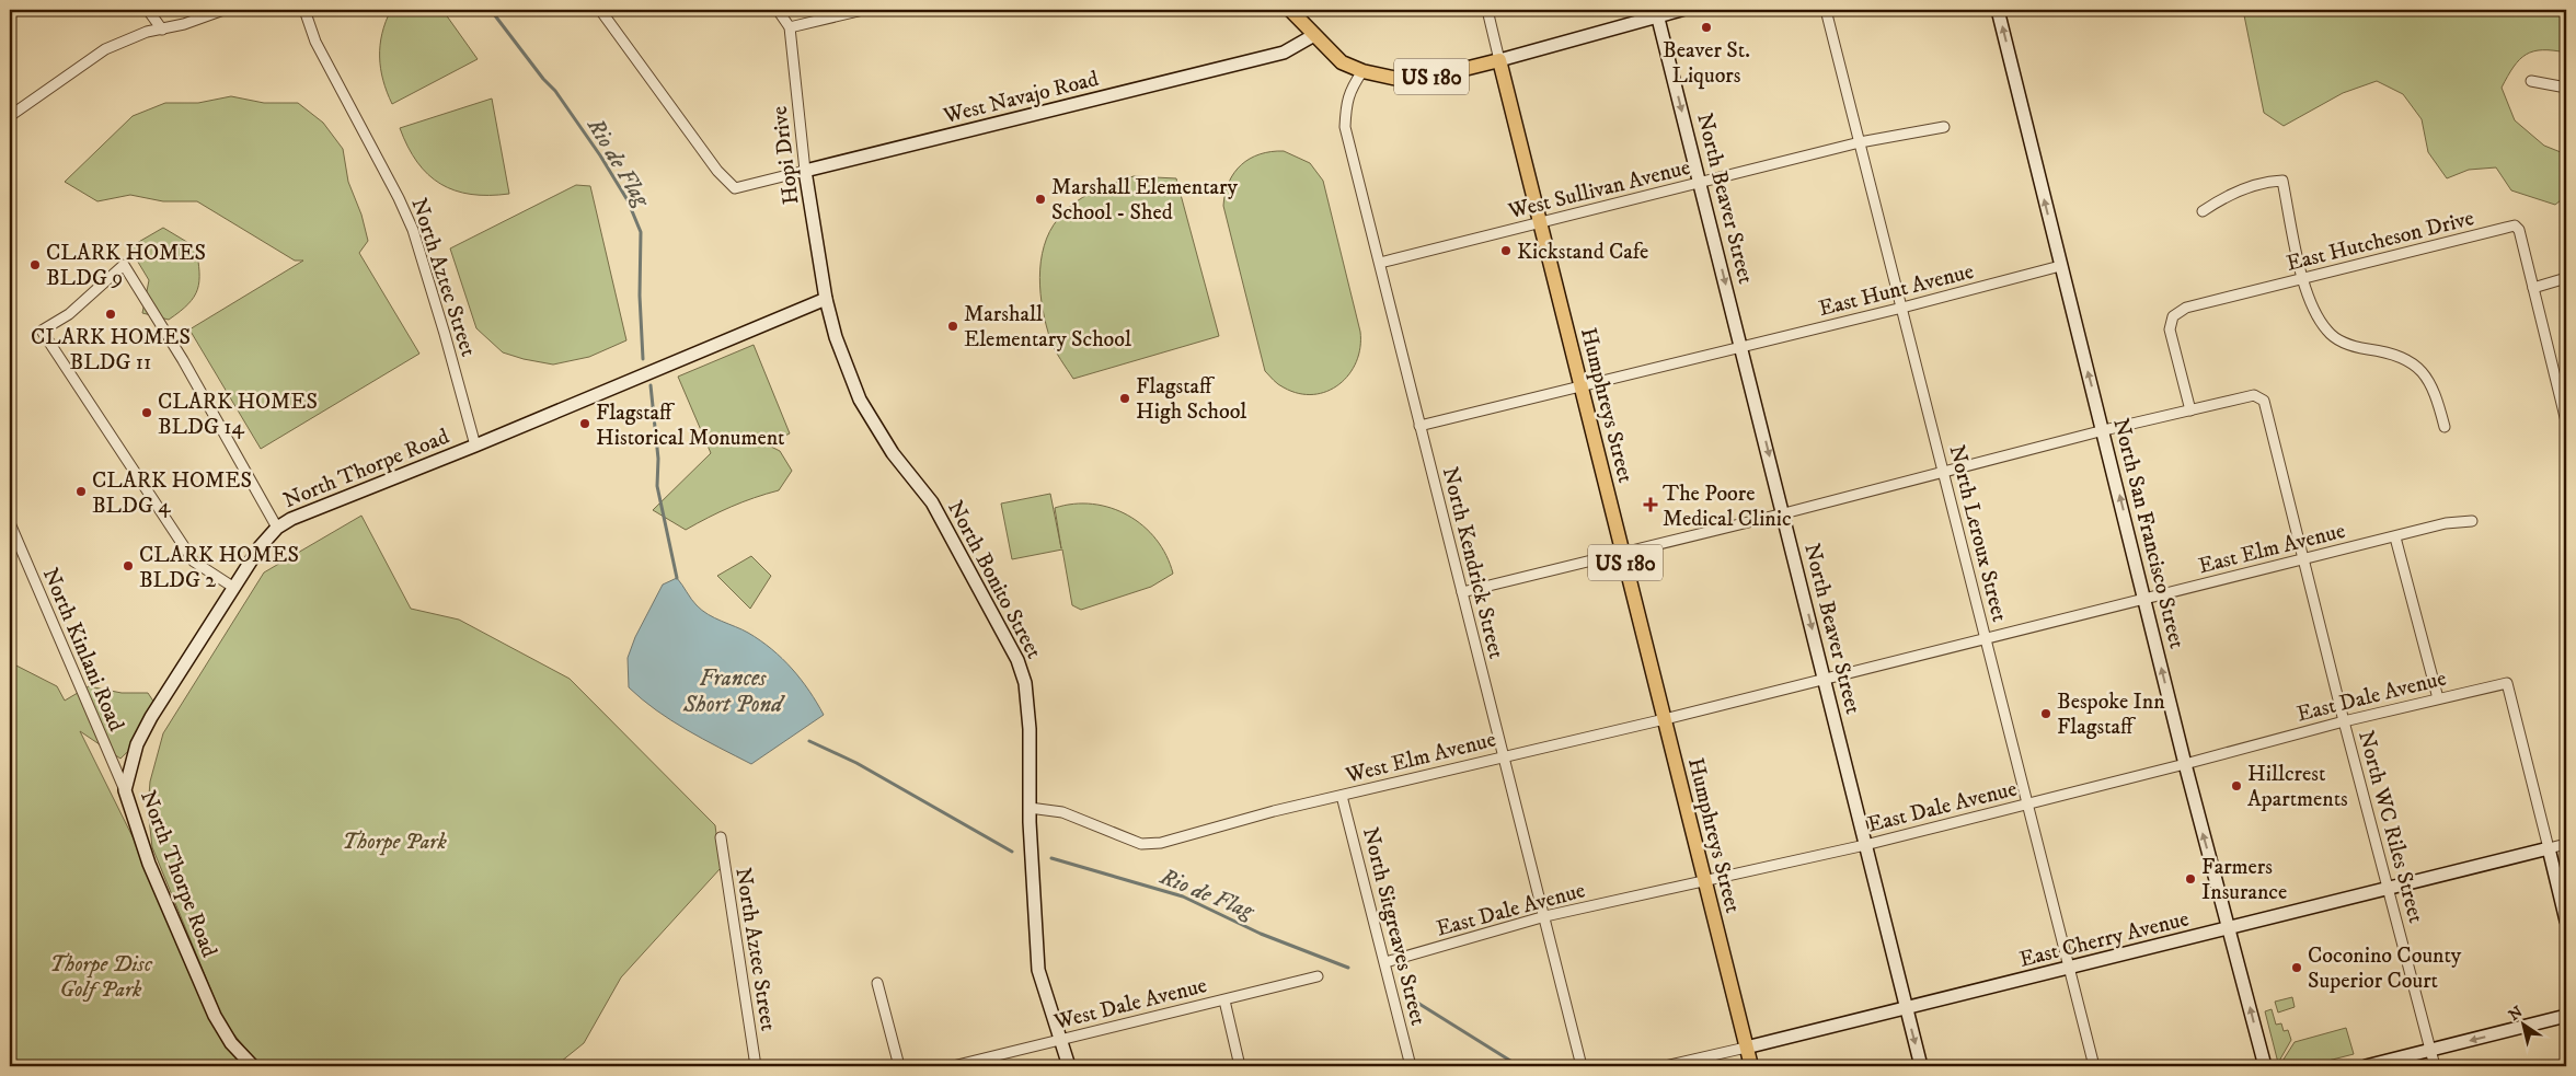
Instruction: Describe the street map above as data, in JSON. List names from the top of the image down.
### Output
{
  "streets": {
    "main road": ["US 180", "Humphreys Street"],
    "street": [
      "West Navajo Road",
      "Hopi Drive",
      "West Sullivan Avenue",
      "North Beaver Street",
      "East Hutcheson Drive",
      "North Aztec Street",
      "East Hunt Avenue",
      "North Thorpe Road",
      "North Leroux Street",
      "North San Francisco Street",
      "East Elm Avenue",
      "North Kendrick Street",
      "North Bonito Street",
      "North Kinlani Road",
      "East Dale Avenue",
      "West Elm Avenue",
      "North WC Riles Street",
      "North Sitgreaves Street",
      "East Cherry Avenue",
      "West Dale Avenue"
    ]
  },
  "crossings": [
    ["US 180", "West Navajo Road"],
    ["US 180", "Humphreys Street"],
    ["US 180", "North Kendrick Street"],
    ["West Navajo Road", "Hopi Drive"],
    ["Hopi Drive", "North Thorpe Road"],
    ["Hopi Drive", "North Bonito Street"],
    ["West Sullivan Avenue", "North Beaver Street"],
    ["West Sullivan Avenue", "Humphreys Street"],
    ["West Sullivan Avenue", "North Leroux Street"],
    ["West Sullivan Avenue", "North Kendrick Street"],
    ["North Beaver Street", "East Hunt Avenue"],
    ["North Beaver Street", "East Elm Avenue"],
    ["North Beaver Street", "East Dale Avenue"],
    ["North Beaver Street", "West Elm Avenue"],
    ["North Beaver Street", "East Cherry Avenue"],
    ["East Hutcheson Drive", "North WC Riles Street"],
    ["North Aztec Street", "North Thorpe Road"],
    ["East Hunt Avenue", "Humphreys Street"],
    ["East Hunt Avenue", "North Leroux Street"],
    ["East Hunt Avenue", "North San Francisco Street"],
    ["East Hunt Avenue", "North Kendrick Street"],
    ["Humphreys Street", "East Dale Avenue"],
    ["Humphreys Street", "West Elm Avenue"],
    ["Humphreys Street", "East Cherry Avenue"],
    ["North Thorpe Road", "North Bonito Street"],
    ["North Thorpe Road", "North Kinlani Road"],
    ["North Leroux Street", "East Elm Avenue"],
    ["North Leroux Street", "East Dale Avenue"],
    ["North Leroux Street", "East Cherry Avenue"],
    ["North San Francisco Street", "East Elm Avenue"],
    ["North San Francisco Street", "East Dale Avenue"],
    ["North San Francisco Street", "East Cherry Avenue"],
    ["East Elm Avenue", "West Elm Avenue"],
    ["East Elm Avenue", "North WC Riles Street"],
    ["North Kendrick Street", "East Dale Avenue"],
    ["North Kendrick Street", "West Elm Avenue"],
    ["North Bonito Street", "West Elm Avenue"],
    ["North Bonito Street", "West Dale Avenue"],
    ["East Dale Avenue", "North WC Riles Street"],
    ["East Dale Avenue", "North Sitgreaves Street"],
    ["East Dale Avenue", "East Cherry Avenue"],
    ["West Elm Avenue", "North Sitgreaves Street"],
    ["North WC Riles Street", "East Cherry Avenue"]
  ],
  "one_way": ["North Beaver Street", "North San Francisco Street"],
  "water": ["Rio de Flag", "Frances Short Pond"],
  "parks": ["Thorpe Park", "Thorpe Disc Golf Park"],
  "places": {
    "other": [
      "Beaver St. Liquors",
      "Marshall Elementary School - Shed",
      "Kickstand Cafe",
      "CLARK HOMES BLDG 9",
      "CLARK HOMES BLDG 11",
      "Marshall Elementary School",
      "Flagstaff High School",
      "CLARK HOMES BLDG 14",
      "Flagstaff Historical Monument",
      "CLARK HOMES BLDG 4",
      "CLARK HOMES BLDG 2",
      "Bespoke Inn Flagstaff",
      "Hillcrest Apartments",
      "Farmers Insurance",
      "Coconino County Superior Court"
    ],
    "health": ["The Poore Medical Clinic"]
  },
  "north": "top left"
}
